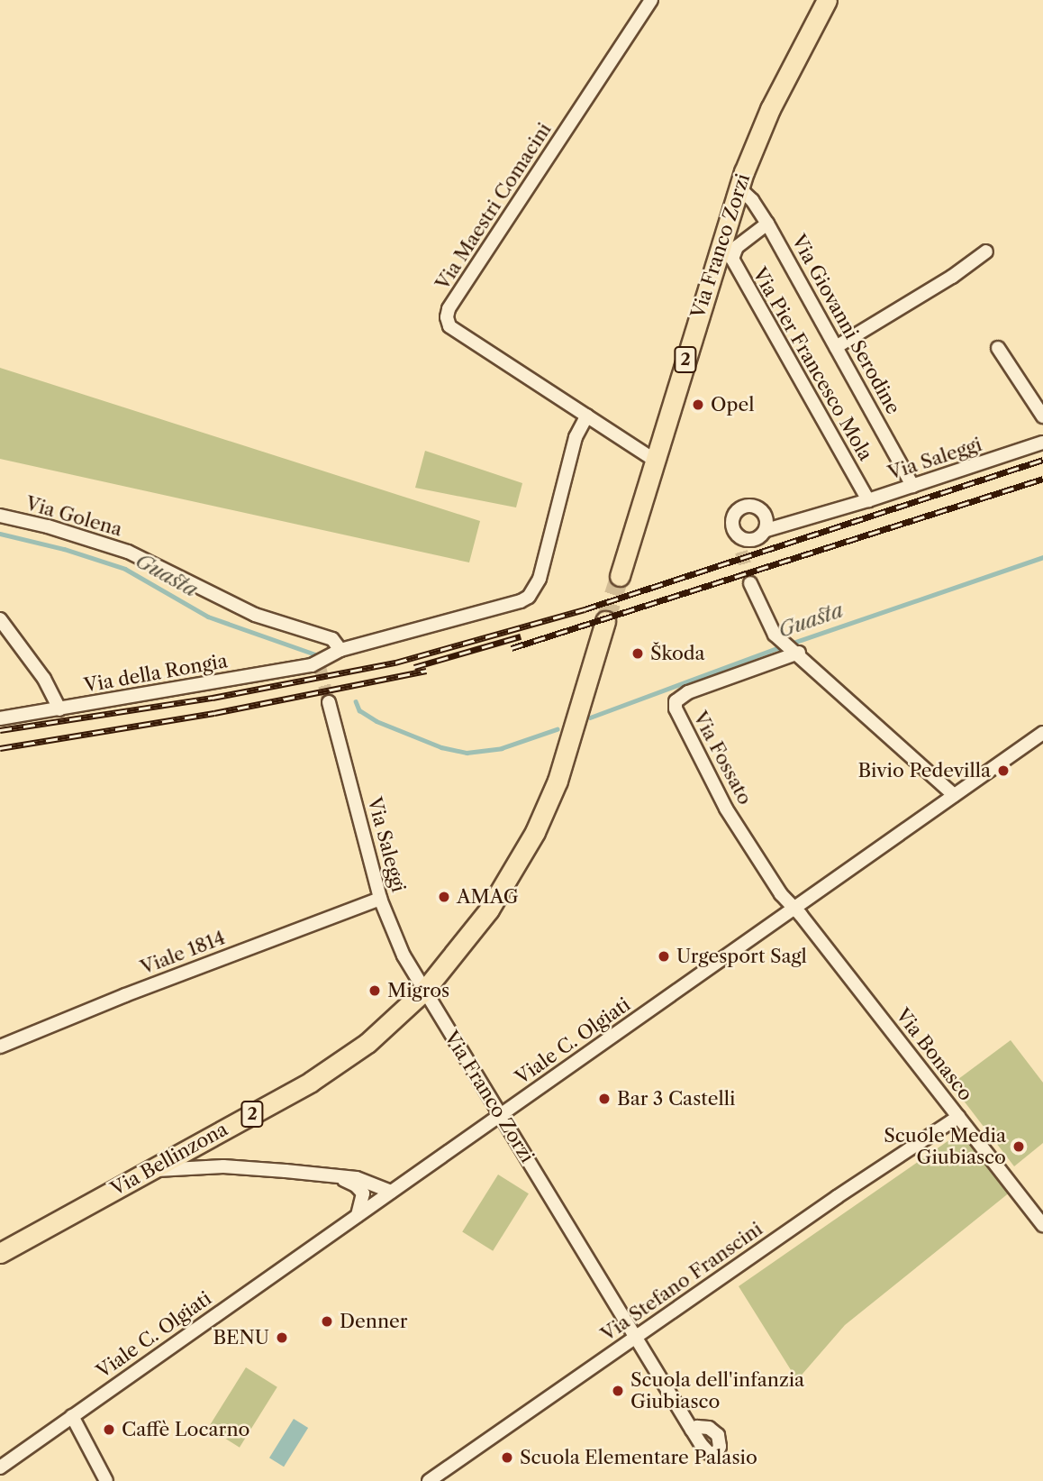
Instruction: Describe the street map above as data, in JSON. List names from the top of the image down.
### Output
{
  "streets": {
    "main road": ["Via Franco Zorzi", "2", "Via Bellinzona"],
    "street": [
      "Via Maestri Comacini",
      "Via Giovanni Serodine",
      "Via Pier Francesco Mola",
      "Via Saleggi",
      "Via Golena",
      "Via della Rongia",
      "Via Fossato",
      "Viale 1814",
      "Viale C. Olgiati",
      "Via Bonasco",
      "Via Stefano Franscini"
    ]
  },
  "crossings": [
    ["Via Maestri Comacini", "Via Franco Zorzi"],
    ["Via Franco Zorzi", "Via Giovanni Serodine"],
    ["Via Franco Zorzi", "2"],
    ["Via Franco Zorzi", "Via Saleggi"],
    ["Via Franco Zorzi", "Viale C. Olgiati"],
    ["Via Franco Zorzi", "Via Bellinzona"],
    ["Via Franco Zorzi", "Via Stefano Franscini"],
    ["Via Giovanni Serodine", "Via Pier Francesco Mola"],
    ["Via Giovanni Serodine", "Via Saleggi"],
    ["2", "Via Saleggi"],
    ["2", "Via Bellinzona"],
    ["Via Pier Francesco Mola", "Via Saleggi"],
    ["Via Saleggi", "Viale 1814"],
    ["Via Saleggi", "Via Bellinzona"],
    ["Via Golena", "Via della Rongia"],
    ["Via Fossato", "Viale C. Olgiati"],
    ["Via Fossato", "Via Bonasco"],
    ["Viale C. Olgiati", "Via Bonasco"],
    ["Via Bonasco", "Via Stefano Franscini"]
  ],
  "water": ["Guasta"],
  "places": [
    "Opel",
    "Škoda",
    "Bivio Pedevilla",
    "AMAG",
    "Urgesport Sagl",
    "Migros",
    "Bar 3 Castelli",
    "Scuole Media Giubiasco",
    "Denner",
    "BENU",
    "Scuola dell'infanzia Giubiasco",
    "Caffè Locarno",
    "Scuola Elementare Palasio"
  ]
}
